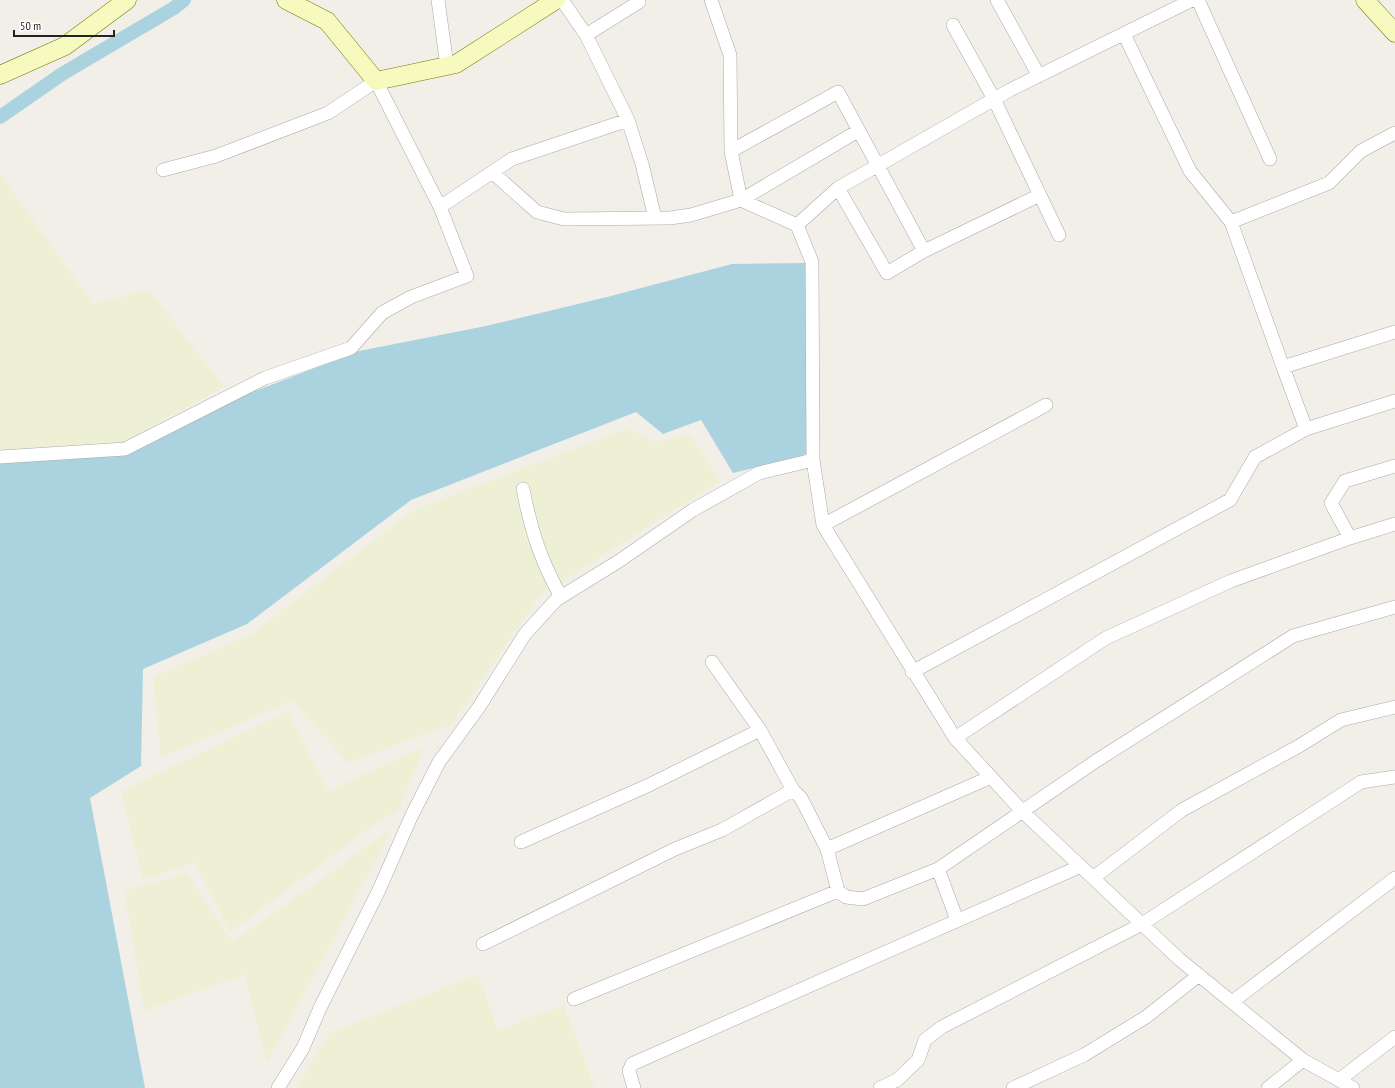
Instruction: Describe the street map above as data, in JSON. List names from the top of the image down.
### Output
{
  "scale_bar": "50 m"
}
